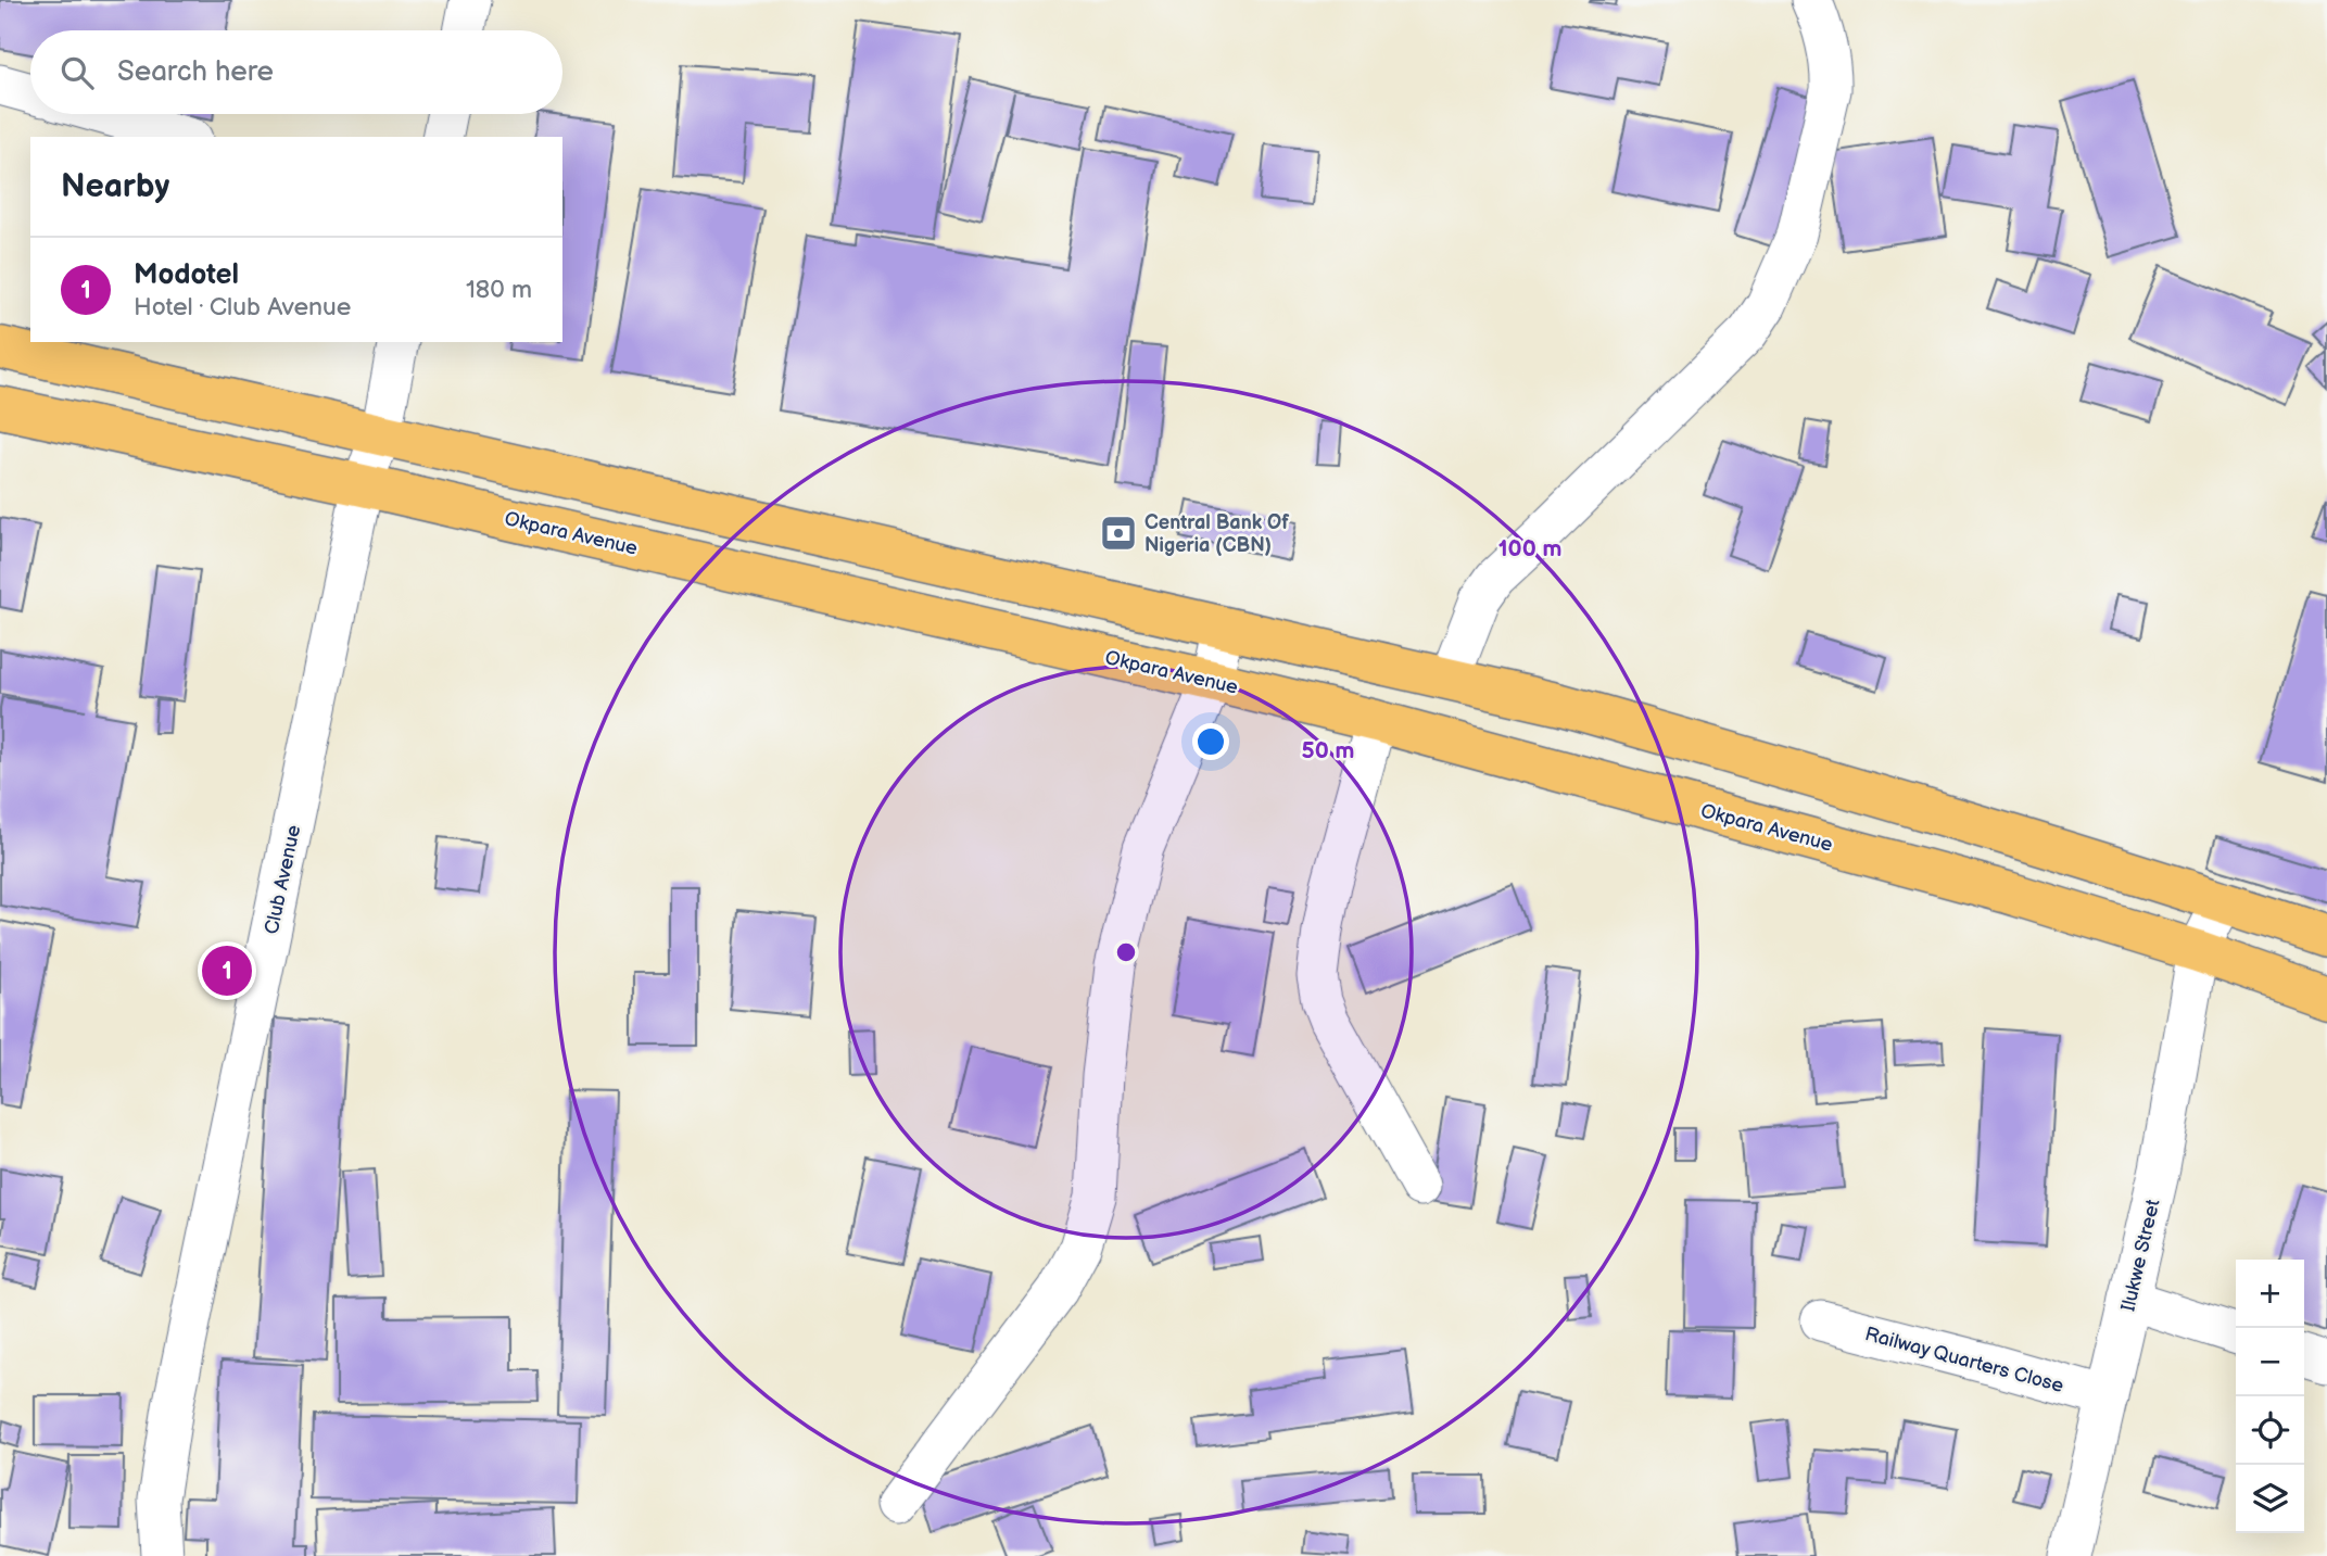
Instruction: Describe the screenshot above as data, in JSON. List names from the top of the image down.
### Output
{
  "streets": {
    "main road": ["Okpara Avenue"],
    "street": ["Club Avenue", "Ilukwe Street", "Railway Quarters Close"]
  },
  "crossings": [
    ["Okpara Avenue", "Club Avenue"],
    ["Okpara Avenue", "Ilukwe Street"],
    ["Ilukwe Street", "Railway Quarters Close"]
  ],
  "places": {
    "bank": ["Central Bank Of Nigeria (CBN)"]
  },
  "page": {
    "search": "Search here",
    "heading": "Nearby",
    "list": [
      {
        "mark": "1",
        "name": "Modotel",
        "note": "Hotel · Club Avenue",
        "value": "180 m"
      }
    ],
    "pins": "1",
    "map_buttons": ["+", "−"]
  },
  "rings": ["100 m", "50 m"]
}
